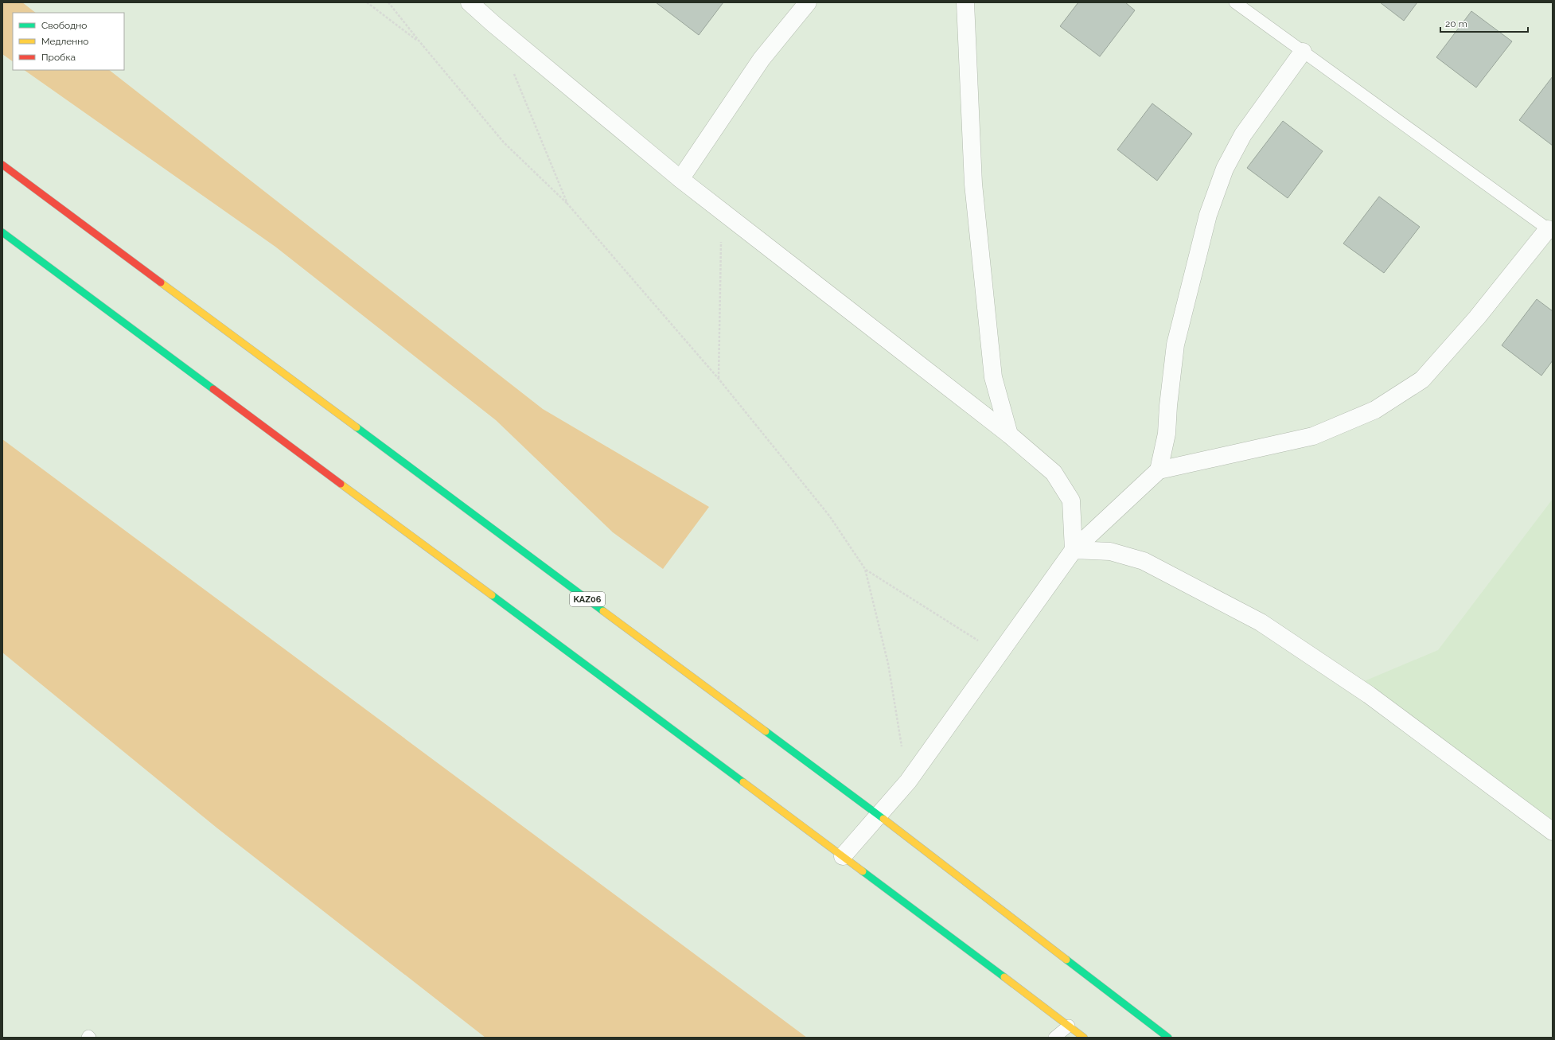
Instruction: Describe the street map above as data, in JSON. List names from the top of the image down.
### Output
{
  "streets": {
    "highway": ["KАZ06"]
  },
  "legend": ["Свободно", "Медленно", "Пробка"],
  "scale_bar": "20 m"
}
